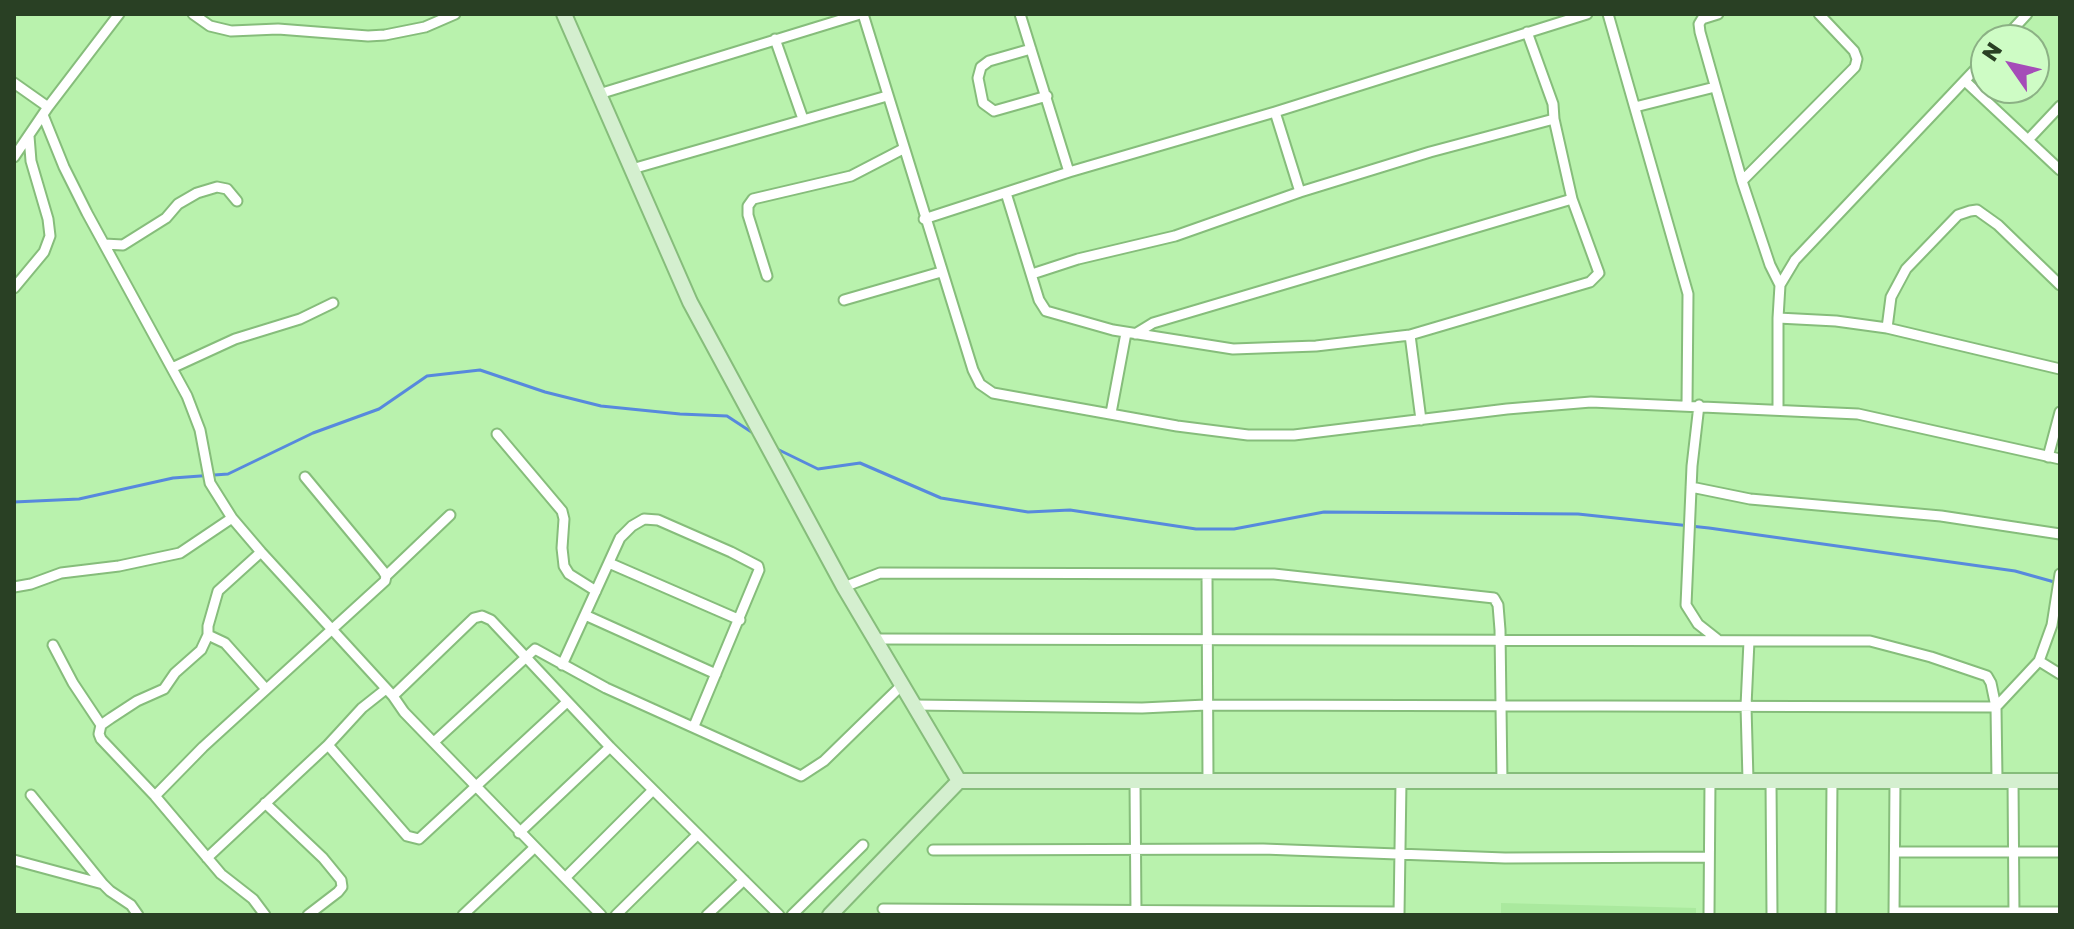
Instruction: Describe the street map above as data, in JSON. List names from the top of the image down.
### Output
{
  "north": "top left"
}
